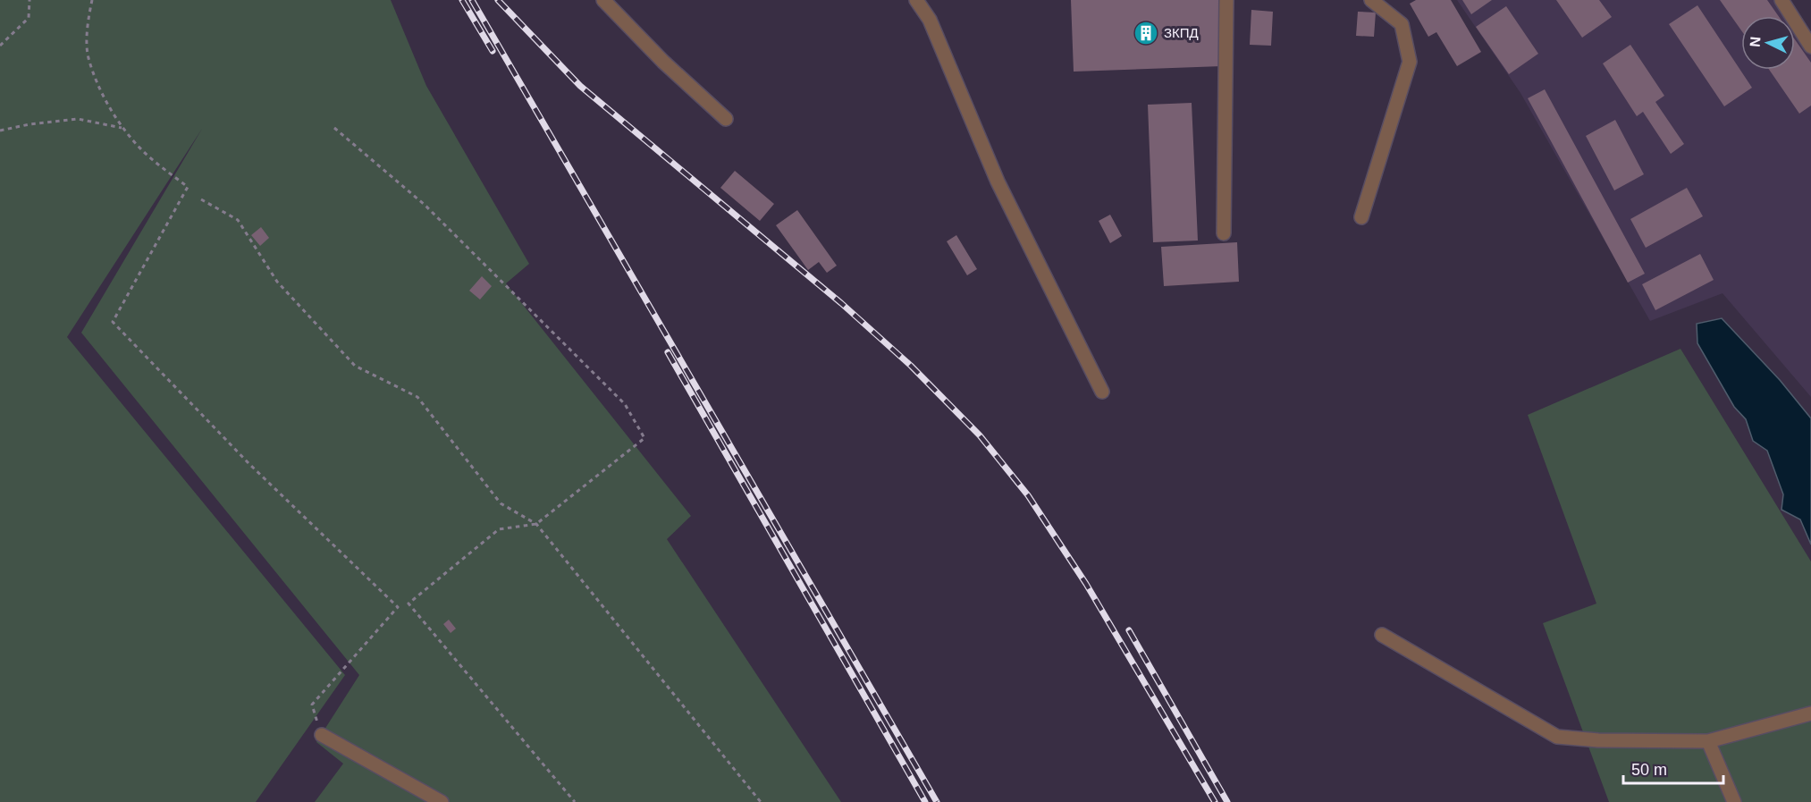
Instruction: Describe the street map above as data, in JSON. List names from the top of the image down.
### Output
{
  "places": {
    "building": ["ЗКПД"]
  },
  "scale_bar": "50 m",
  "north": "left"
}
